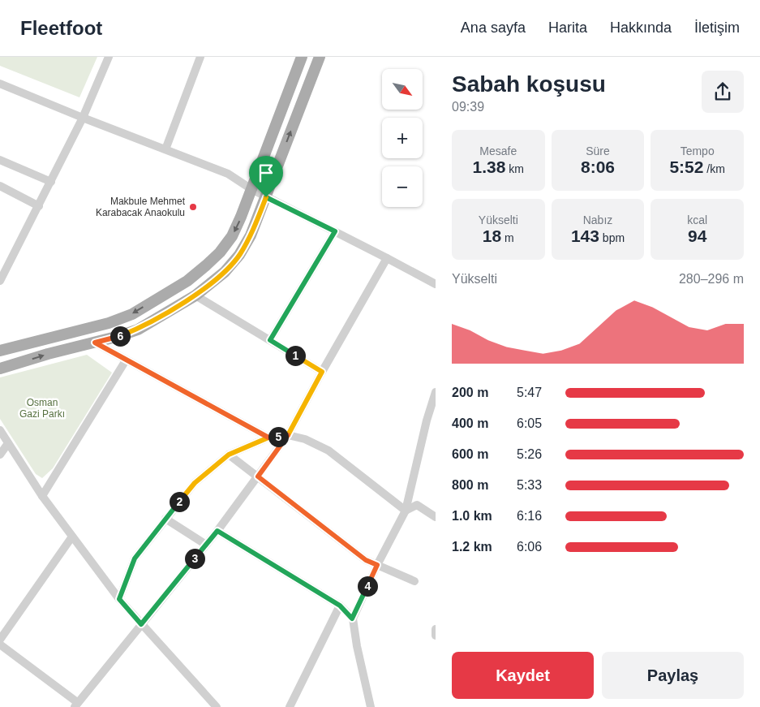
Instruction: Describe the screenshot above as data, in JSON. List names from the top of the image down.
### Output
{
  "parks": ["Osman Gazi Parkı"],
  "places": ["Makbule Mehmet Karabacak Anaokulu"],
  "north": "bottom right",
  "page": {
    "header": "Fleetfoot",
    "nav": [
      "Ana sayfa",
      "Harita",
      "Hakkında",
      "İletişim"
    ],
    "heading": ["Sabah koşusu", "09:39"],
    "map_buttons": ["+", "−"],
    "stats": [
      ["Mesafe", "1.38 km"],
      ["Süre", "8:06"],
      ["Tempo", "5:52 /km"],
      ["Yükselti", "18 m"],
      ["Nabız", "143 bpm"],
      ["kcal", "94"]
    ],
    "chart": ["Yükselti", "280–296 m"],
    "pins": [
      "6",
      "1",
      "5",
      "2",
      "3",
      "4"
    ],
    "list": [
      {
        "name": "200 m",
        "note": "5:47"
      },
      {
        "name": "400 m",
        "note": "6:05"
      },
      {
        "name": "600 m",
        "note": "5:26"
      },
      {
        "name": "800 m",
        "note": "5:33"
      },
      {
        "name": "1.0 km",
        "note": "6:16"
      },
      {
        "name": "1.2 km",
        "note": "6:06"
      }
    ],
    "buttons": ["Kaydet", "Paylaş"]
  }
}
